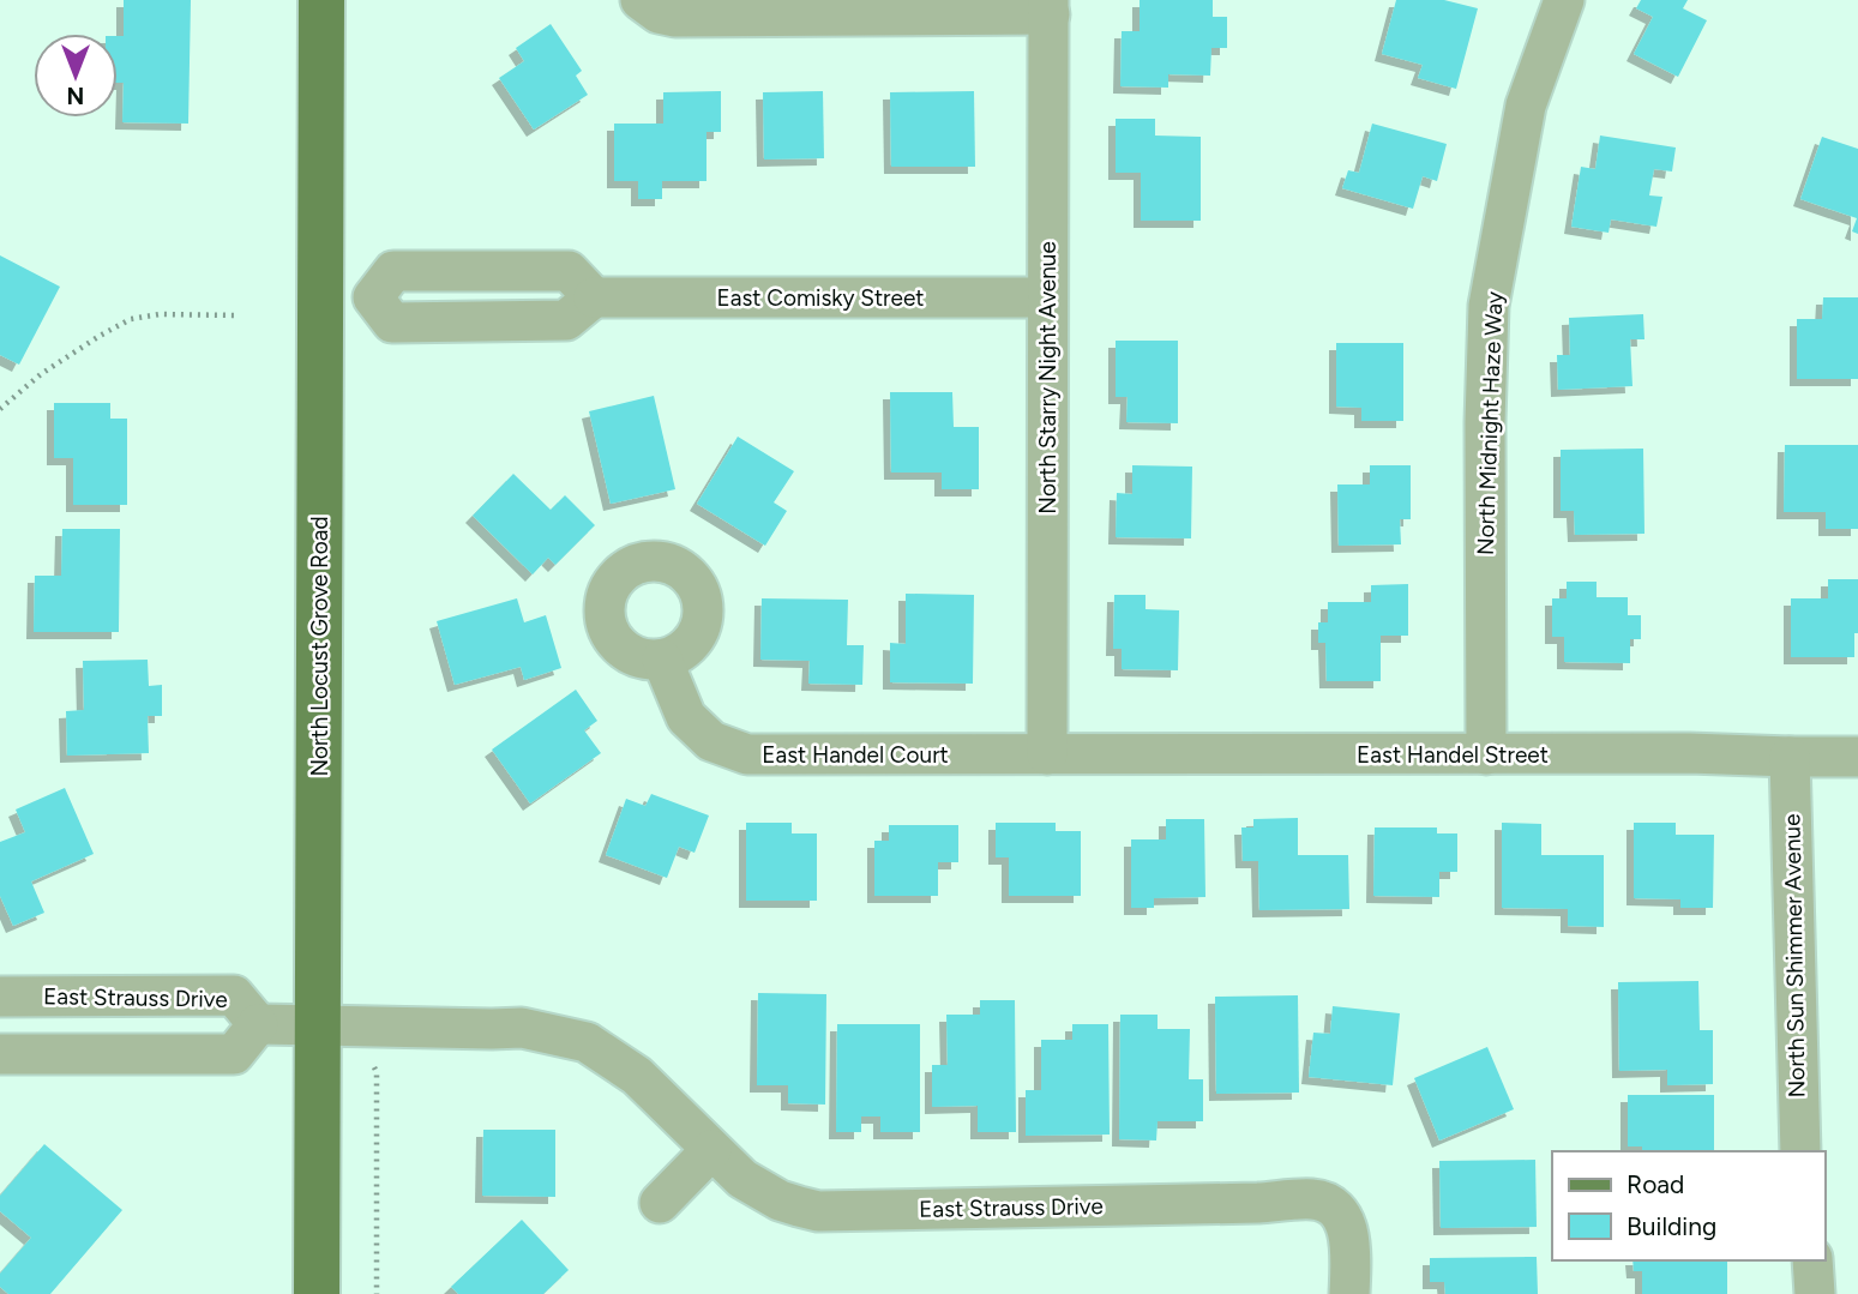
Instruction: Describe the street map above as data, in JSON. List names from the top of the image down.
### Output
{
  "streets": {
    "main road": ["North Locust Grove Road"],
    "street": [
      "East Comisky Street",
      "North Starry Night Avenue",
      "North Midnight Haze Way",
      "East Handel Court",
      "East Handel Street",
      "North Sun Shimmer Avenue",
      "East Strauss Drive"
    ]
  },
  "crossings": [
    ["East Comisky Street", "North Starry Night Avenue"],
    ["East Comisky Street", "North Locust Grove Road"],
    ["North Starry Night Avenue", "East Handel Court"],
    ["North Starry Night Avenue", "East Handel Street"],
    ["North Midnight Haze Way", "East Handel Street"],
    ["North Locust Grove Road", "East Strauss Drive"],
    ["East Handel Court", "East Handel Street"],
    ["East Handel Street", "North Sun Shimmer Avenue"]
  ],
  "legend": ["Road", "Building"],
  "north": "bottom"
}
